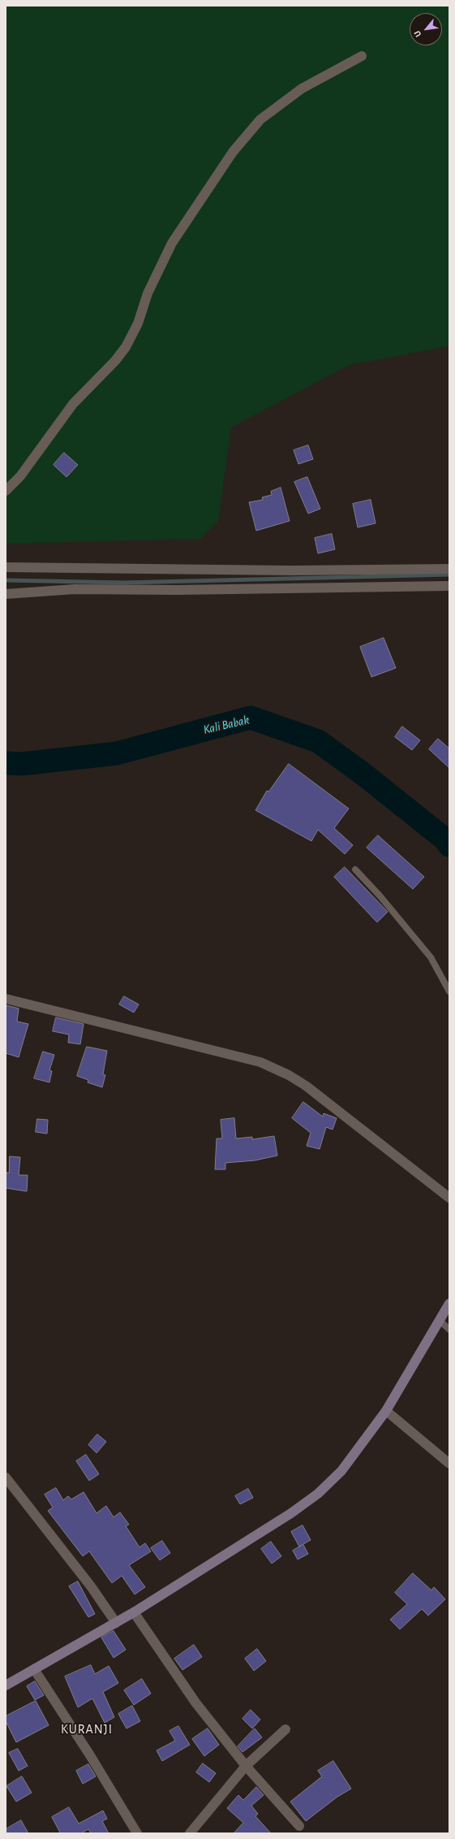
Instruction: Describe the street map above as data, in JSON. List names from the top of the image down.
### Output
{
  "districts": ["KURANJI"],
  "water": ["Kali Babak"],
  "north": "bottom left"
}
